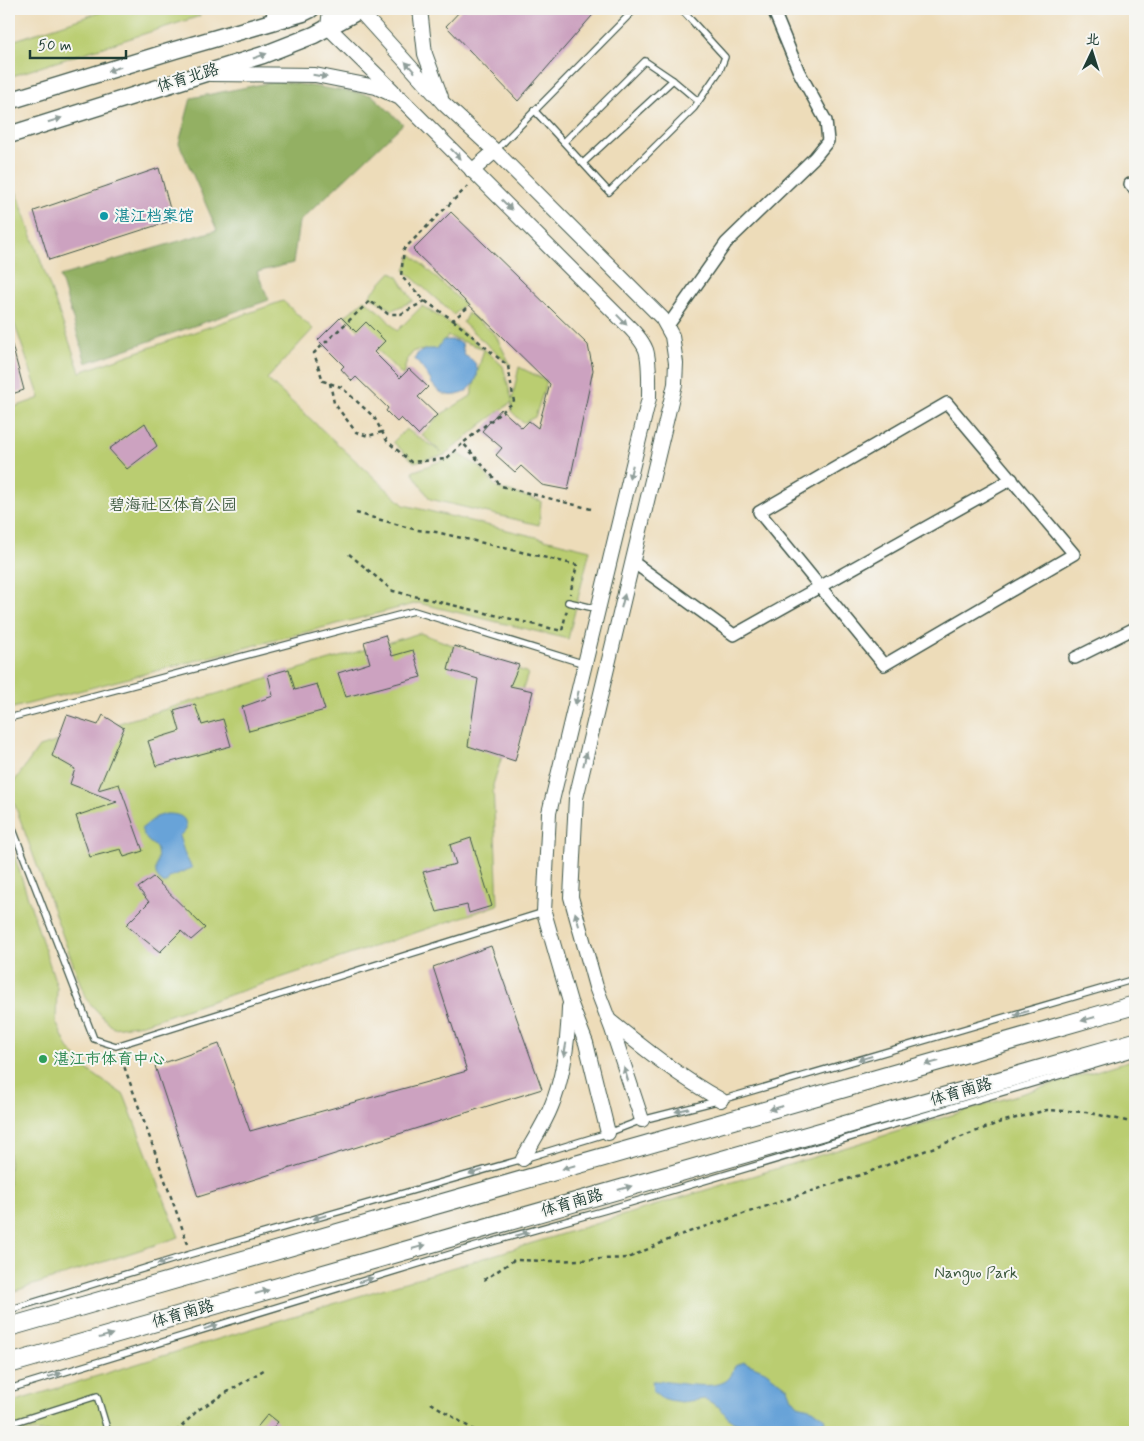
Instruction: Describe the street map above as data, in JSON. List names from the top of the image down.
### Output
{
  "streets": {
    "main road": ["体育北路", "体育南路"]
  },
  "parks": ["碧海社区体育公园", "Nanguo Park"],
  "places": ["湛江档案馆", "湛江市体育中心"],
  "scale_bar": "50 m",
  "north": "top"
}
